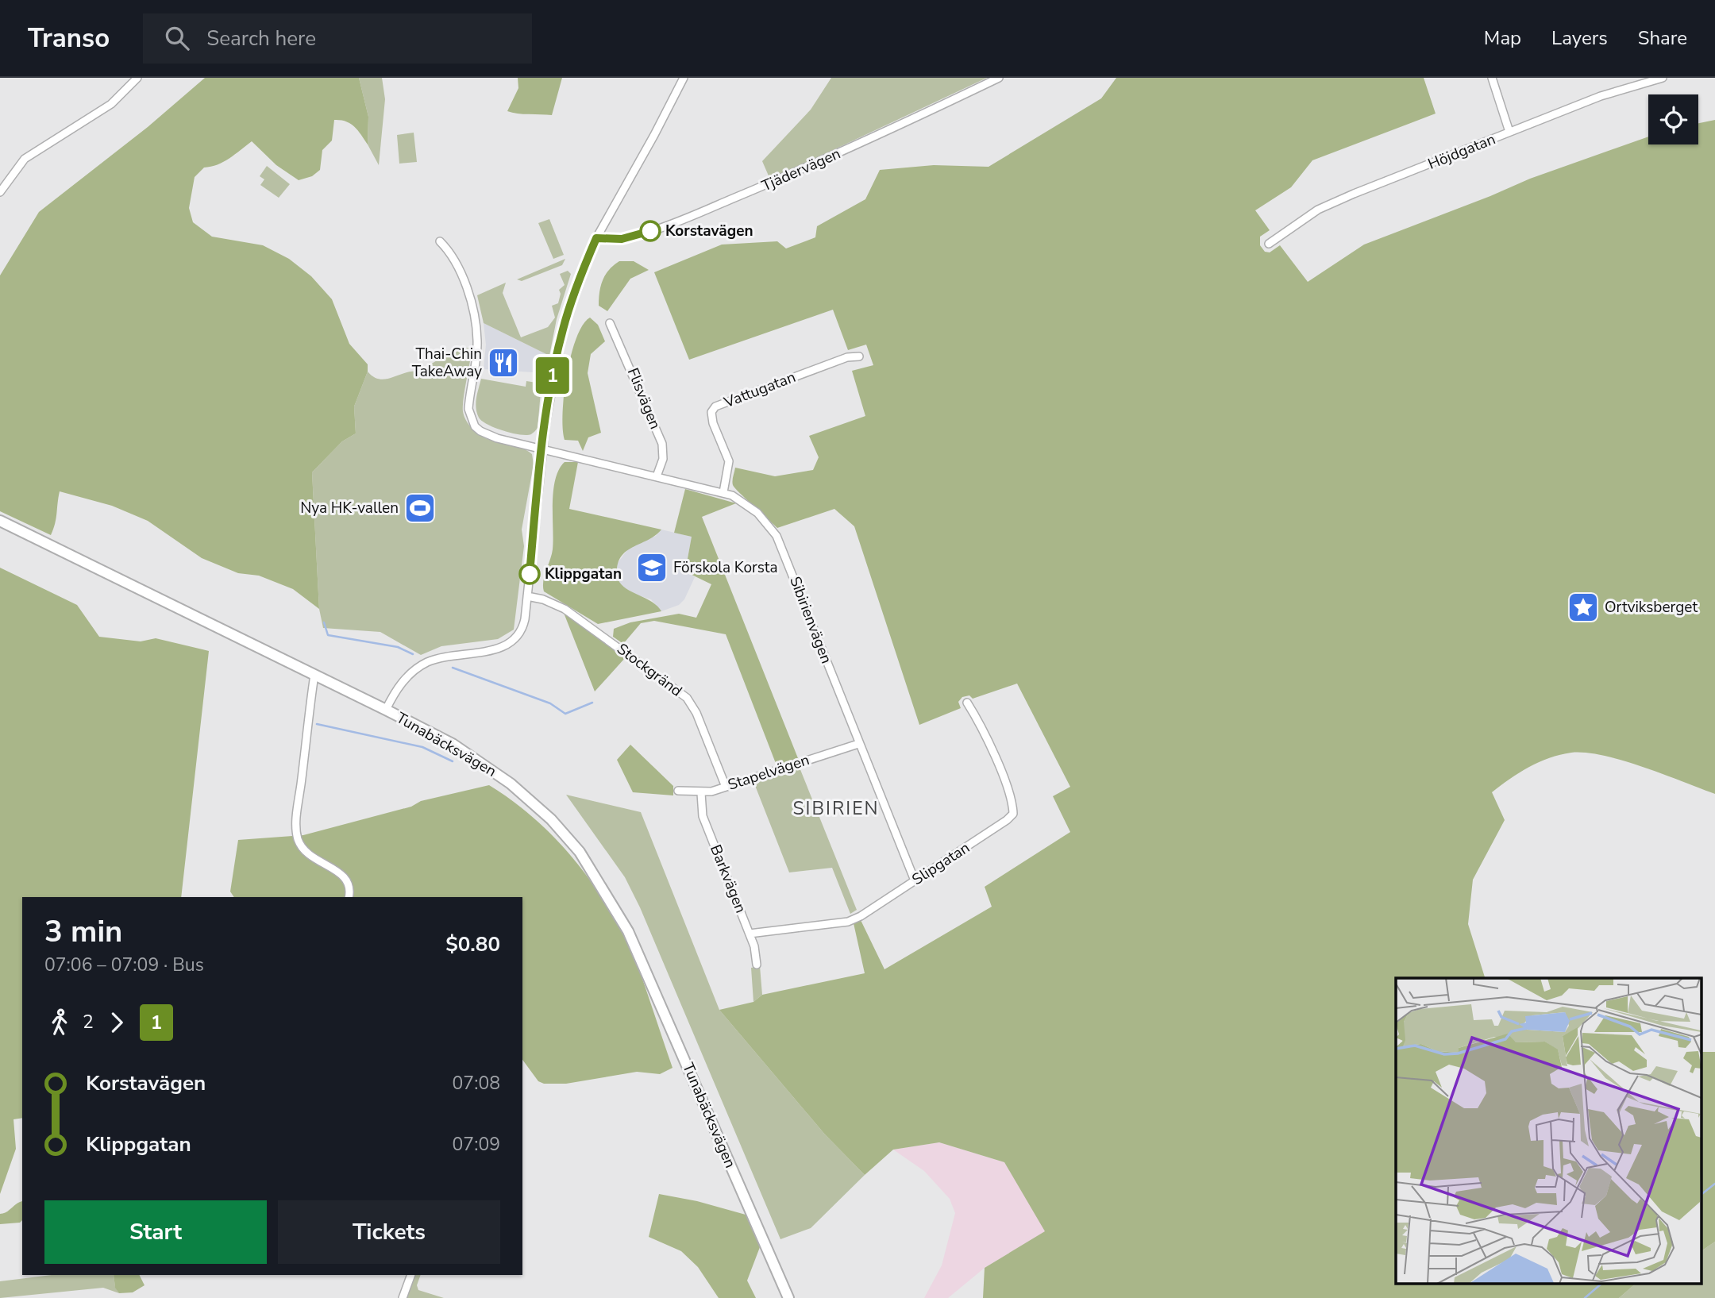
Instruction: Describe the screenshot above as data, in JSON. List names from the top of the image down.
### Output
{
  "streets": {
    "street": [
      "Höjdgatan",
      "Tjädervägen",
      "Vattugatan",
      "Flisvägen",
      "Sibirienvägen",
      "Stockgränd",
      "Tunabäcksvägen",
      "Stapelvägen",
      "Slipgatan",
      "Barkvägen"
    ]
  },
  "crossings": [
    ["Vattugatan", "Sibirienvägen"],
    ["Flisvägen", "Sibirienvägen"],
    ["Sibirienvägen", "Stapelvägen"],
    ["Sibirienvägen", "Slipgatan"],
    ["Stockgränd", "Stapelvägen"],
    ["Stapelvägen", "Barkvägen"],
    ["Slipgatan", "Barkvägen"]
  ],
  "districts": ["SIBIRIEN"],
  "places": {
    "other": ["Korstavägen", "Klippgatan"],
    "restaurant": ["Thai-Chin TakeAway"],
    "sports": ["Nya HK-vallen"],
    "school or university": ["Förskola Korsta"],
    "place": ["Ortviksberget"]
  },
  "lines": ["bus line 1"],
  "page": {
    "header": "Transo",
    "search": "Search here",
    "nav": ["Map", "Layers", "Share"],
    "on_map": "1",
    "heading": ["3 min", "07:06 – 07:09 · Bus", "$0.80"],
    "legs": ["2", "1"],
    "list": [
      {
        "name": "Korstavägen",
        "value": "07:08"
      },
      {
        "name": "Klippgatan",
        "value": "07:09"
      }
    ],
    "buttons": ["Start", "Tickets"]
  }
}
